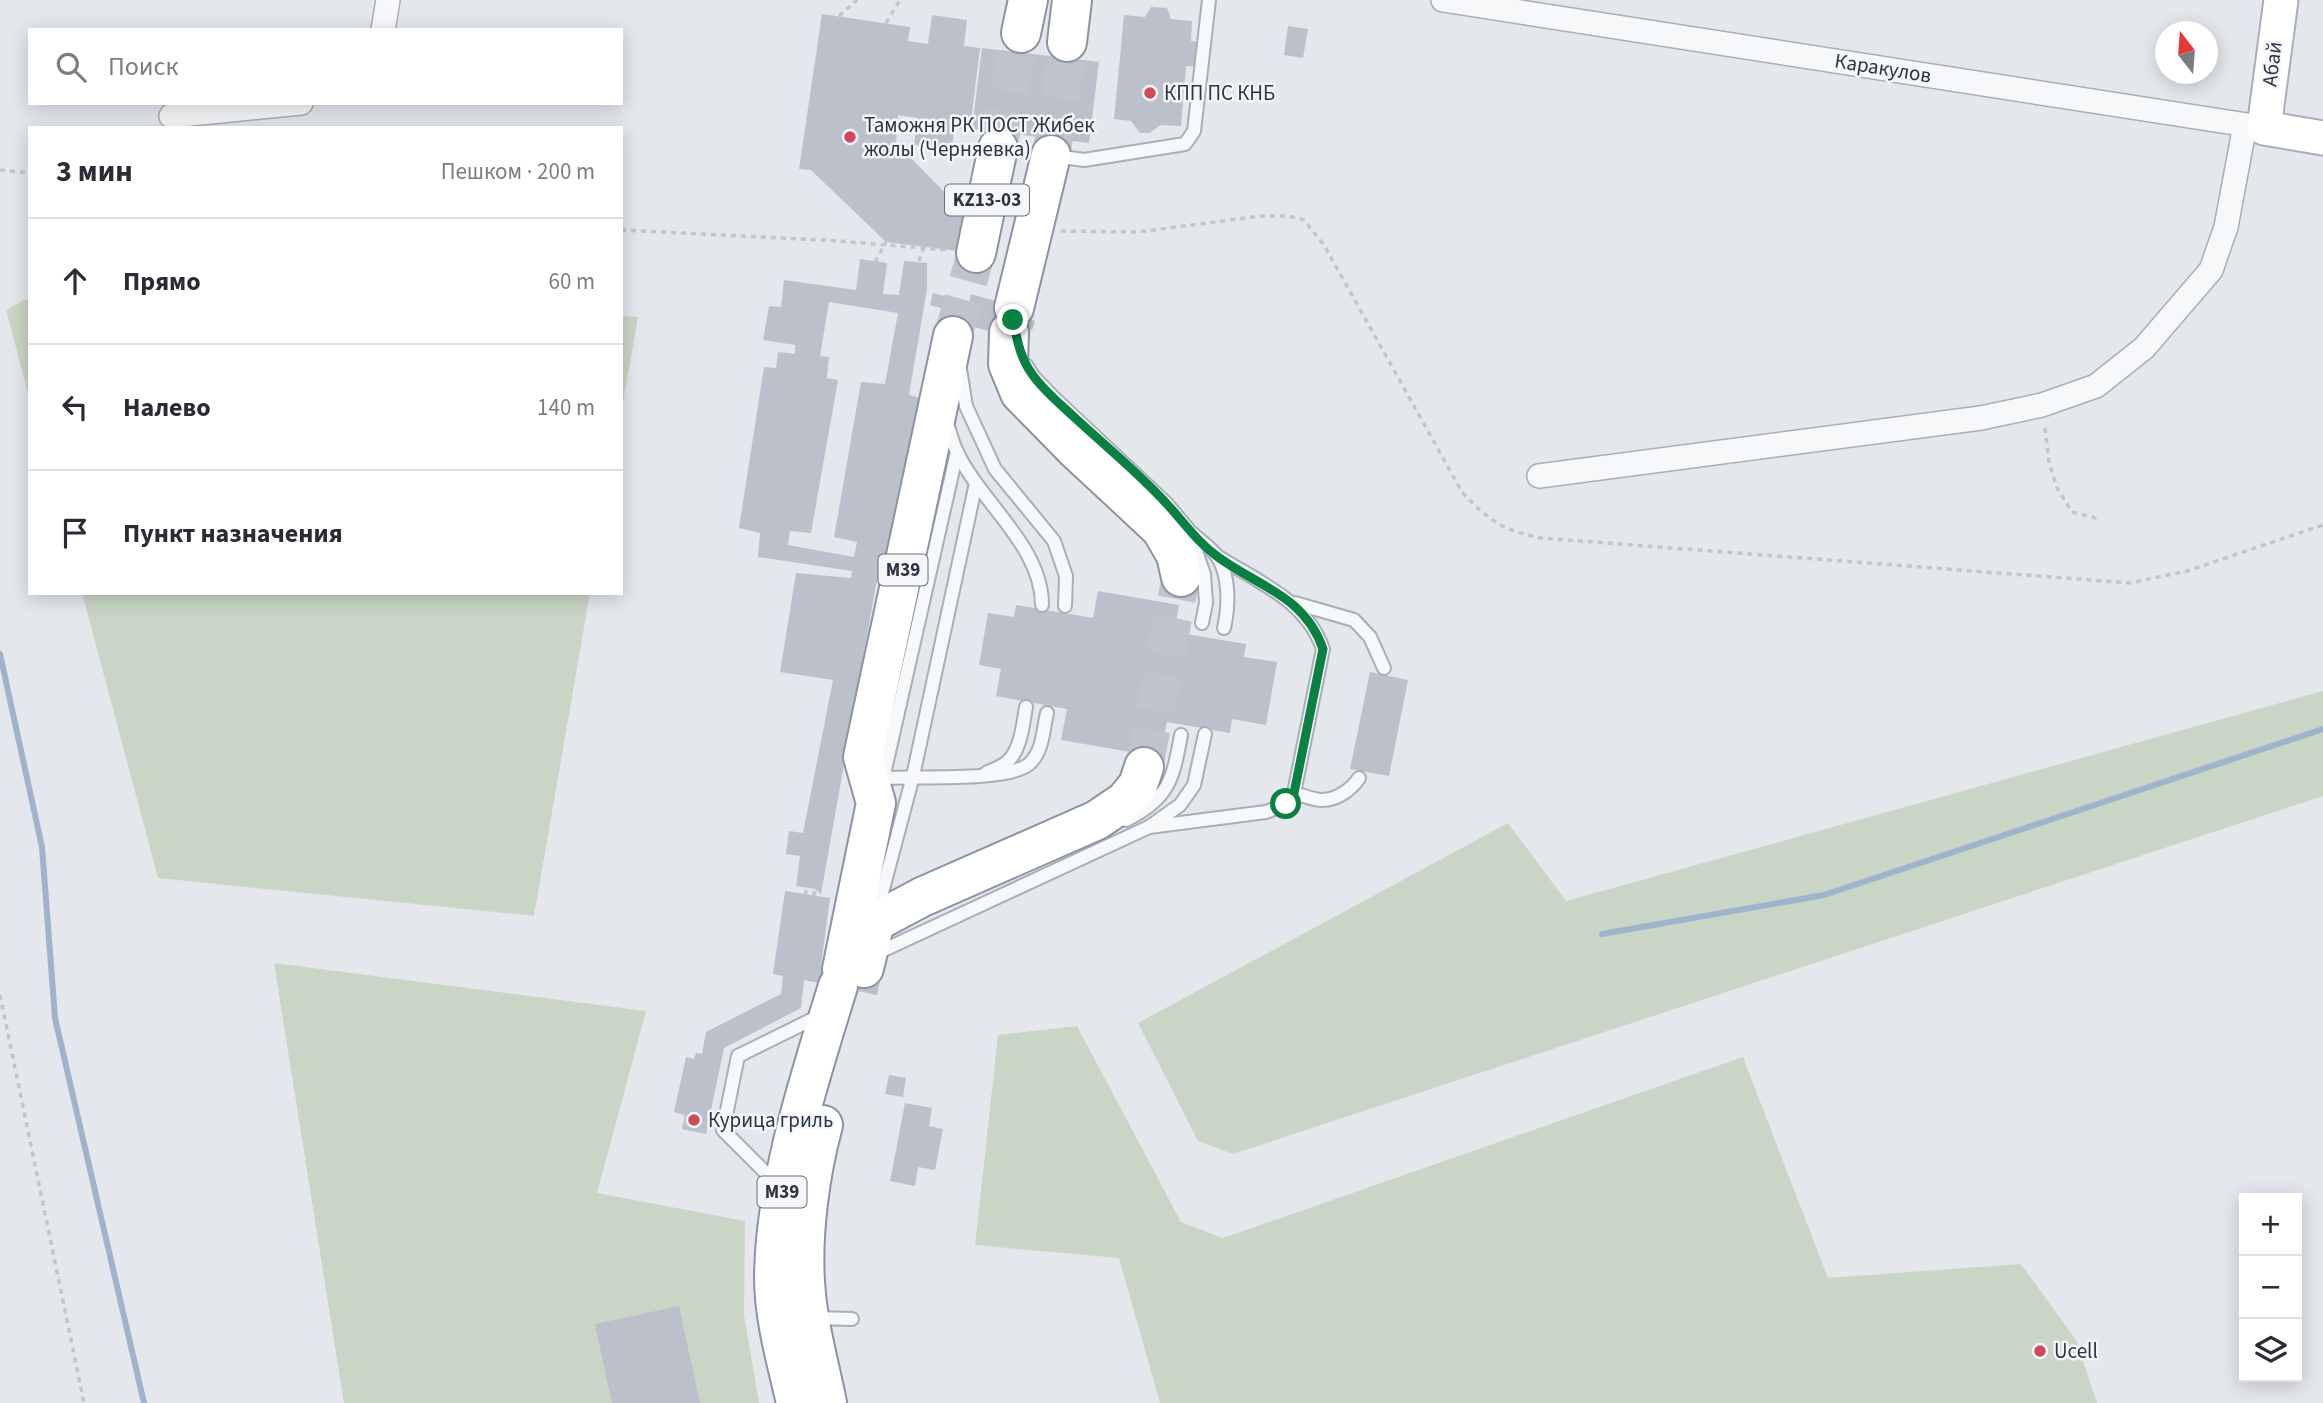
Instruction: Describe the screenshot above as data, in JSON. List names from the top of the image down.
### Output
{
  "streets": {
    "highway": ["KZ13-03", "M39"],
    "main road": ["Абай", "Каракулов"]
  },
  "crossings": [
    ["Абай", "Каракулов"]
  ],
  "places": [
    "КПП ПС КНБ",
    "Таможня РК ПОСТ Жибек жолы (Черняевка)",
    "Курица гриль",
    "Ucell"
  ],
  "north": "top",
  "page": {
    "search": "Поиск",
    "heading": ["3 мин", "Пешком · 200 m"],
    "list": [
      ["Прямо", "60 m"],
      ["Налево", "140 m"],
      "Пункт назначения"
    ],
    "map_buttons": ["+", "−"]
  }
}
